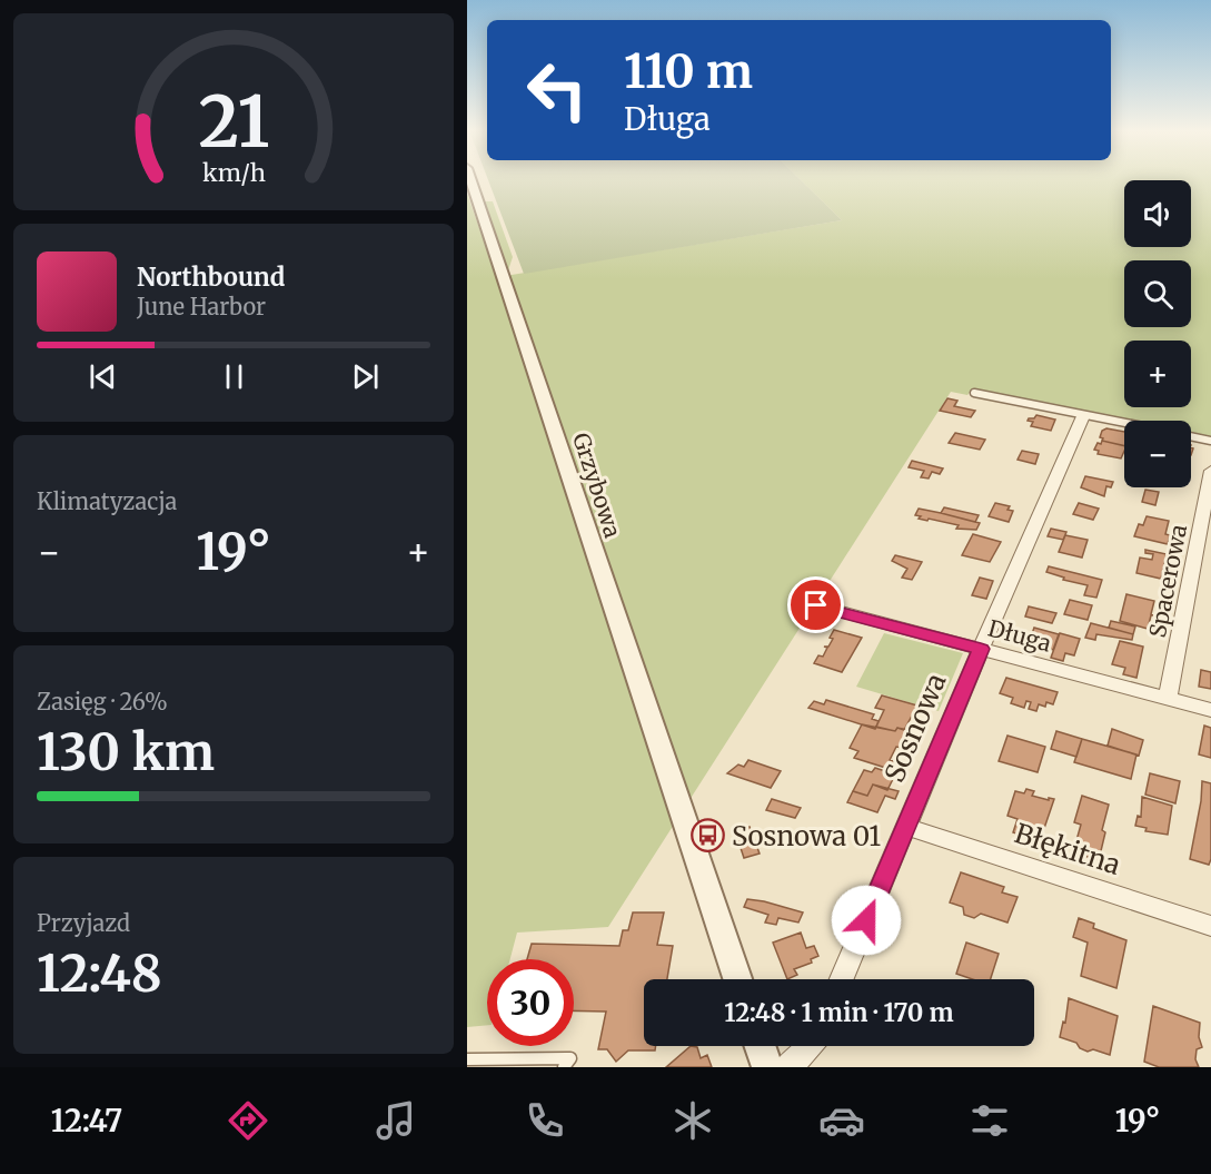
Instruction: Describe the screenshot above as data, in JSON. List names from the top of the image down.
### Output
{
  "streets": {
    "street": [
      "Grzybowa",
      "Spacerowa",
      "Długa",
      "Sosnowa",
      "Błękitna"
    ]
  },
  "crossings": [
    ["Spacerowa", "Długa"],
    ["Długa", "Sosnowa"],
    ["Sosnowa", "Błękitna"]
  ],
  "places": {
    "bus stop": ["Sosnowa 01"]
  },
  "page": {
    "turn": ["110 m", "Długa"],
    "map_buttons": ["+", "−"],
    "song": ["Northbound", "June Harbor"],
    "tile": [
      "Klimatyzacja",
      ["Zasięg · 26%", "130 km"],
      ["Przyjazd", "12:48"]
    ],
    "heat": ["−", "19°", "+"],
    "limit": "30",
    "trip": "12:48 · 1 min · 170 m",
    "tabs": ["12:47", "19°"],
    "gauge": ["21", "km/h"]
  }
}
